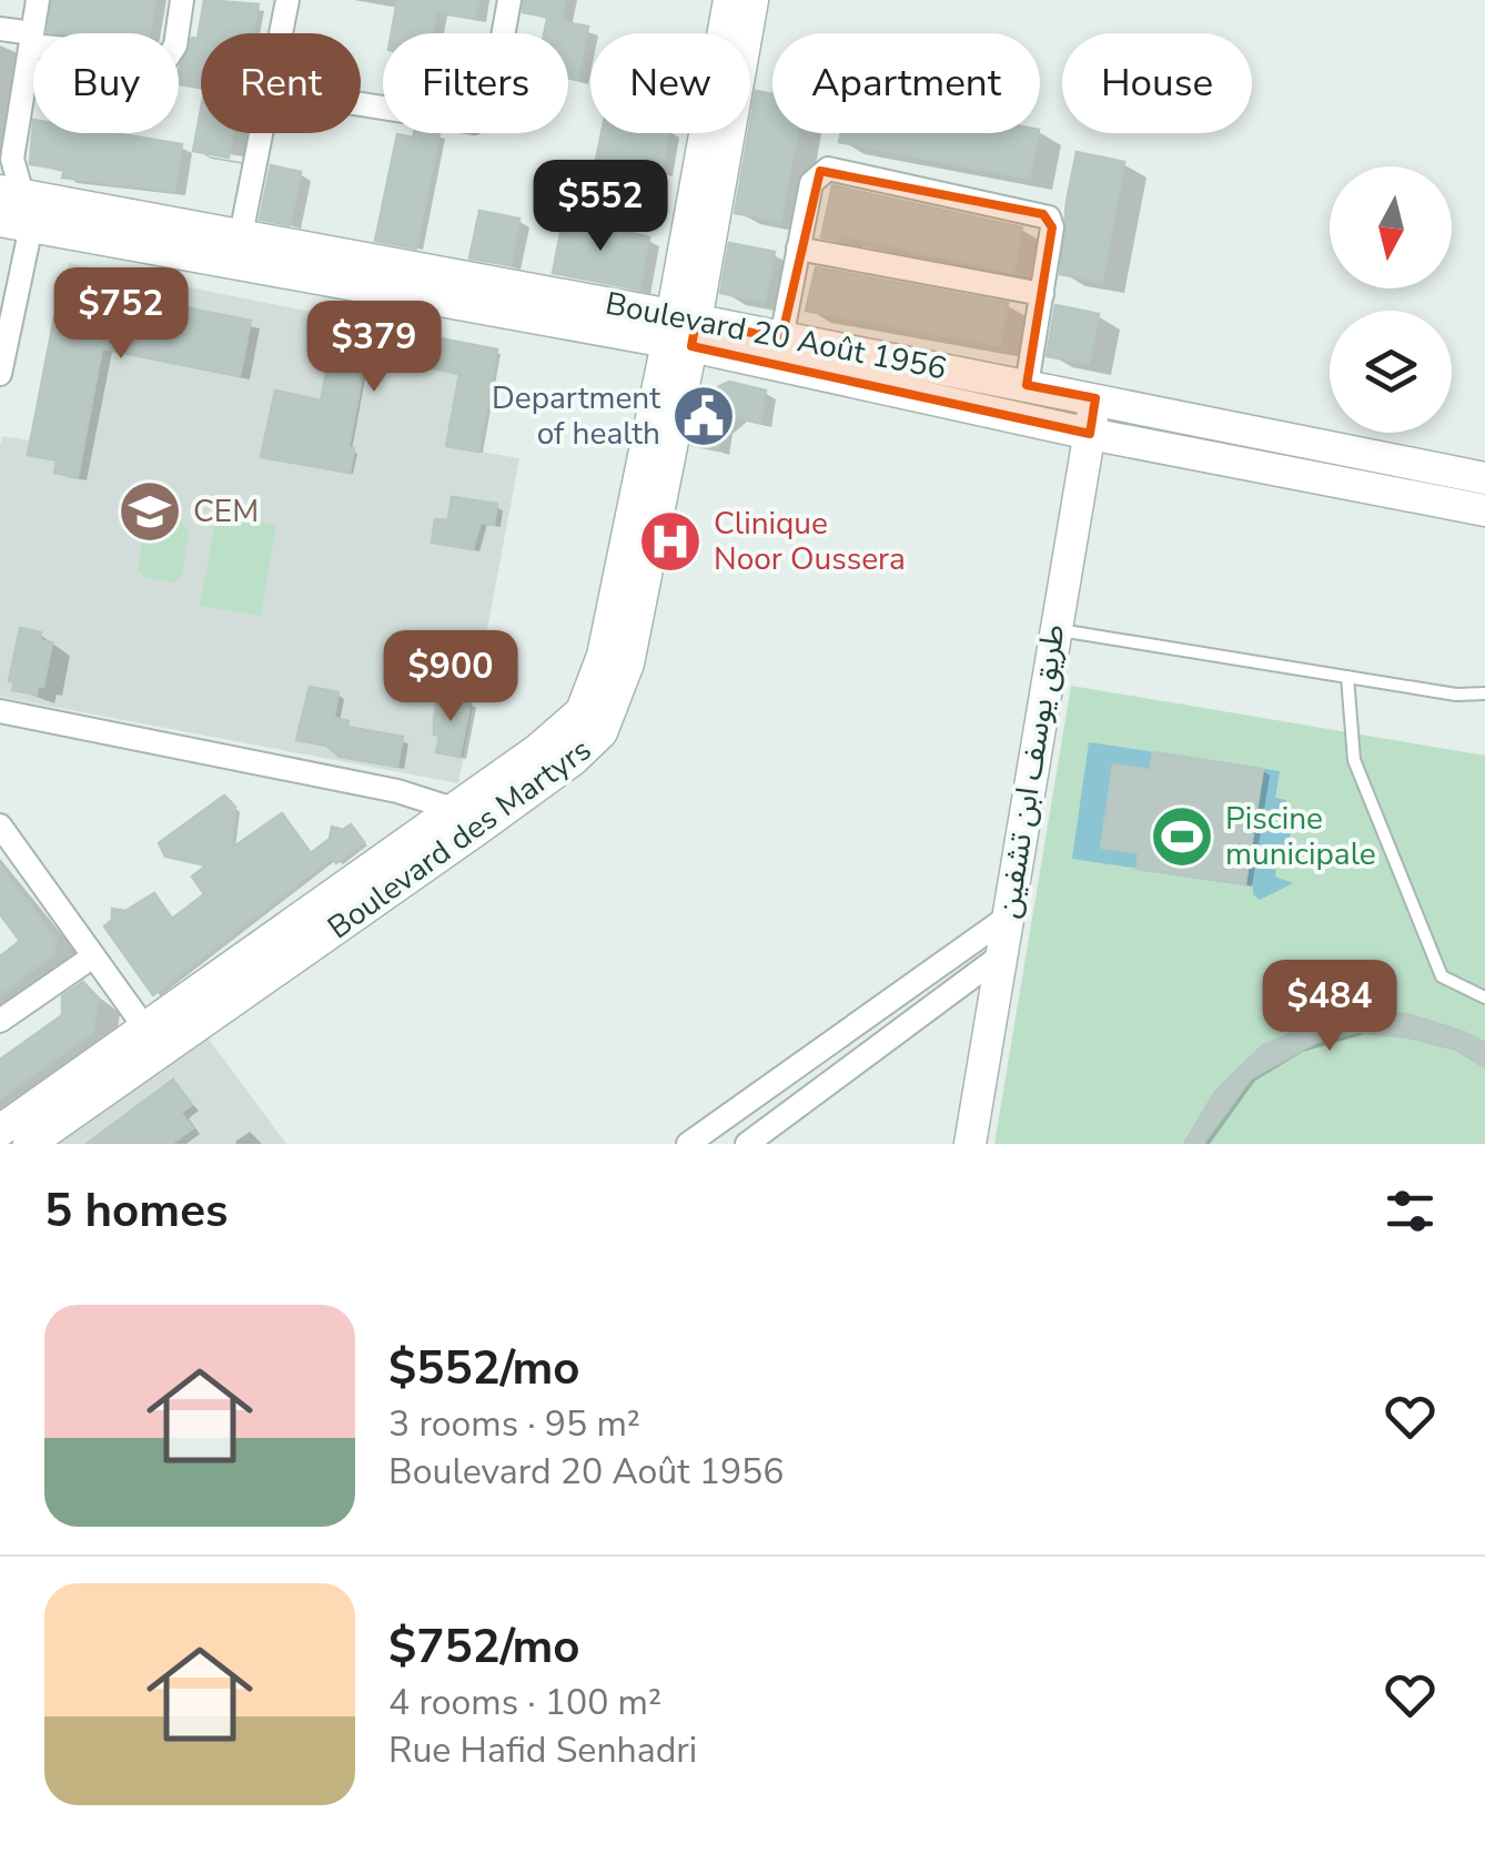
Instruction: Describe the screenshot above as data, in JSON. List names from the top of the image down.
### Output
{
  "streets": {
    "street": ["Boulevard 20 Août 1956", "طريق يوسف ابن تشفين", "Boulevard des Martyrs"]
  },
  "crossings": [
    ["Boulevard 20 Août 1956", "طريق يوسف ابن تشفين"],
    ["Boulevard 20 Août 1956", "Boulevard des Martyrs"]
  ],
  "places": {
    "public building": ["Department of health"],
    "school or university": ["CEM"],
    "hospital": ["Clinique Noor Oussera"],
    "sports": ["Piscine municipale"]
  },
  "north": "bottom",
  "page": {
    "chip": [
      "Buy",
      "Rent",
      "Filters",
      "New",
      "Apartment",
      "House"
    ],
    "price": [
      "$552",
      "$752",
      "$379",
      "$900",
      "$484"
    ],
    "heading": "5 homes",
    "list": [
      {
        "name": "$552/mo",
        "note": "3 rooms · 95 m² · Boulevard 20 Août 1956"
      },
      {
        "name": "$752/mo",
        "note": "4 rooms · 100 m² · Rue Hafid Senhadri"
      }
    ]
  }
}
